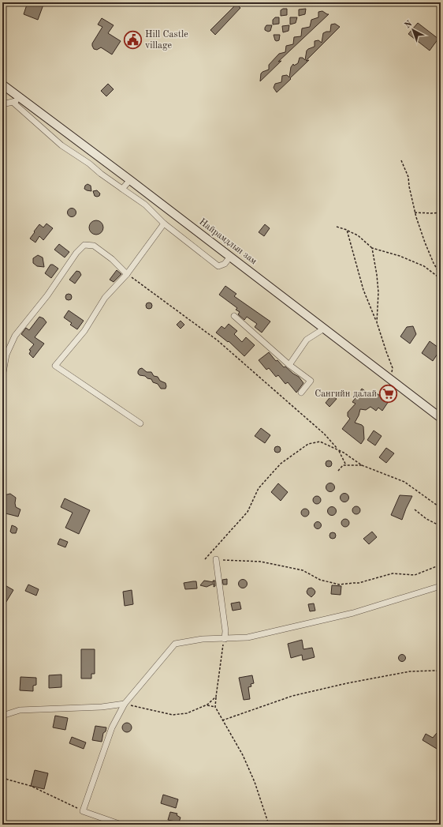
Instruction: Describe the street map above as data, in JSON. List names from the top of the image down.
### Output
{
  "streets": {
    "main road": ["Найрамдлын зам"]
  },
  "places": {
    "public building": ["Hill Castle village"],
    "supermarket": ["Сангийн далай"]
  },
  "north": "top left"
}
